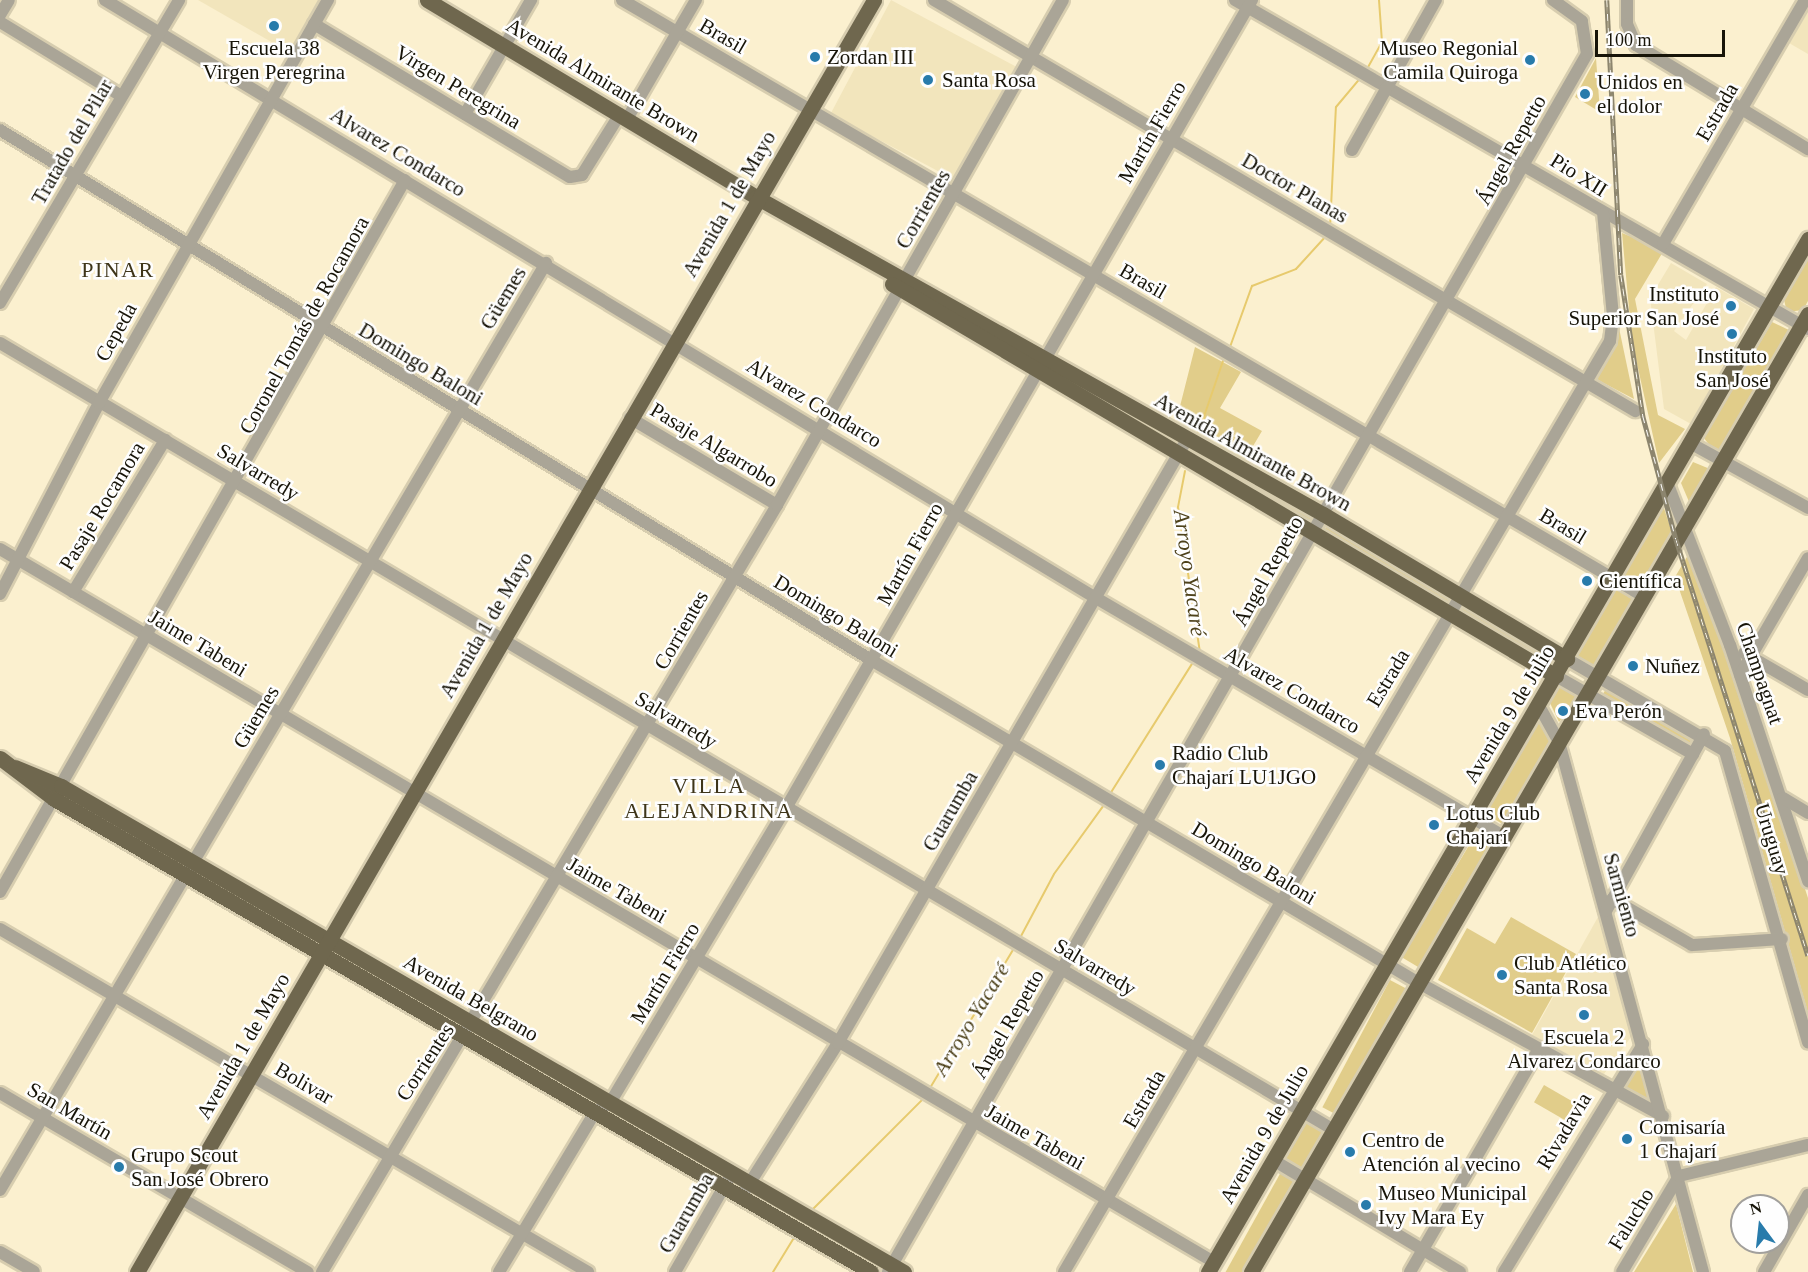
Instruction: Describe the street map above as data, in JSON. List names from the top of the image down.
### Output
{
  "streets": {
    "main road": [
      "Avenida Almirante Brown",
      "Avenida 1 de Mayo",
      "Avenida 9 de Julio",
      "Avenida Belgrano"
    ],
    "street": [
      "Brasil",
      "Virgen Peregrina",
      "Estrada",
      "Martín Fierro",
      "Tratado del Pilar",
      "Ángel Repetto",
      "Alvarez Condarco",
      "Pio XII",
      "Doctor Planas",
      "Corrientes",
      "Güemes",
      "Coronel Tomás de Rocamora",
      "Cepeda",
      "Domingo Baloni",
      "Pasaje Algarrobo",
      "Salvarredy",
      "Pasaje Rocamora",
      "Jaime Tabeni",
      "Champagnat",
      "Guarumba",
      "Uruguay",
      "Sarmiento",
      "Bolivar",
      "San Martín",
      "Rivadavia",
      "Falucho"
    ]
  },
  "crossings": [
    ["Brasil", "Estrada"],
    ["Brasil", "Martín Fierro"],
    ["Brasil", "Ángel Repetto"],
    ["Brasil", "Avenida 1 de Mayo"],
    ["Brasil", "Corrientes"],
    ["Brasil", "Avenida 9 de Julio"],
    ["Avenida Almirante Brown", "Virgen Peregrina"],
    ["Avenida Almirante Brown", "Estrada"],
    ["Avenida Almirante Brown", "Martín Fierro"],
    ["Avenida Almirante Brown", "Ángel Repetto"],
    ["Avenida Almirante Brown", "Avenida 1 de Mayo"],
    ["Avenida Almirante Brown", "Corrientes"],
    ["Avenida Almirante Brown", "Avenida 9 de Julio"],
    ["Avenida Almirante Brown", "Guarumba"],
    ["Avenida Almirante Brown", "Uruguay"],
    ["Virgen Peregrina", "Cepeda"],
    ["Estrada", "Alvarez Condarco"],
    ["Estrada", "Pio XII"],
    ["Estrada", "Doctor Planas"],
    ["Estrada", "Domingo Baloni"],
    ["Estrada", "Salvarredy"],
    ["Estrada", "Jaime Tabeni"],
    ["Martín Fierro", "Alvarez Condarco"],
    ["Martín Fierro", "Pio XII"],
    ["Martín Fierro", "Doctor Planas"],
    ["Martín Fierro", "Domingo Baloni"],
    ["Martín Fierro", "Salvarredy"],
    ["Martín Fierro", "Jaime Tabeni"],
    ["Martín Fierro", "Avenida Belgrano"],
    ["Martín Fierro", "Bolivar"],
    ["Tratado del Pilar", "Alvarez Condarco"],
    ["Tratado del Pilar", "Domingo Baloni"],
    ["Ángel Repetto", "Alvarez Condarco"],
    ["Ángel Repetto", "Pio XII"],
    ["Ángel Repetto", "Doctor Planas"],
    ["Ángel Repetto", "Domingo Baloni"],
    ["Ángel Repetto", "Salvarredy"],
    ["Ángel Repetto", "Jaime Tabeni"],
    ["Ángel Repetto", "Avenida Belgrano"],
    ["Alvarez Condarco", "Avenida 1 de Mayo"],
    ["Alvarez Condarco", "Corrientes"],
    ["Alvarez Condarco", "Güemes"],
    ["Alvarez Condarco", "Coronel Tomás de Rocamora"],
    ["Alvarez Condarco", "Cepeda"],
    ["Alvarez Condarco", "Avenida 9 de Julio"],
    ["Alvarez Condarco", "Guarumba"],
    ["Pio XII", "Avenida 9 de Julio"],
    ["Doctor Planas", "Corrientes"],
    ["Avenida 1 de Mayo", "Domingo Baloni"],
    ["Avenida 1 de Mayo", "Pasaje Algarrobo"],
    ["Avenida 1 de Mayo", "Salvarredy"],
    ["Avenida 1 de Mayo", "Jaime Tabeni"],
    ["Avenida 1 de Mayo", "Avenida Belgrano"],
    ["Avenida 1 de Mayo", "Bolivar"],
    ["Avenida 1 de Mayo", "San Martín"],
    ["Corrientes", "Domingo Baloni"],
    ["Corrientes", "Pasaje Algarrobo"],
    ["Corrientes", "Salvarredy"],
    ["Corrientes", "Jaime Tabeni"],
    ["Corrientes", "Avenida Belgrano"],
    ["Corrientes", "Bolivar"],
    ["Güemes", "Domingo Baloni"],
    ["Güemes", "Salvarredy"],
    ["Güemes", "Jaime Tabeni"],
    ["Güemes", "Avenida Belgrano"],
    ["Güemes", "Bolivar"],
    ["Güemes", "San Martín"],
    ["Coronel Tomás de Rocamora", "Domingo Baloni"],
    ["Coronel Tomás de Rocamora", "Salvarredy"],
    ["Coronel Tomás de Rocamora", "Jaime Tabeni"],
    ["Coronel Tomás de Rocamora", "Avenida Belgrano"],
    ["Cepeda", "Domingo Baloni"],
    ["Cepeda", "Salvarredy"],
    ["Cepeda", "Jaime Tabeni"],
    ["Domingo Baloni", "Avenida 9 de Julio"],
    ["Domingo Baloni", "Guarumba"],
    ["Domingo Baloni", "Sarmiento"],
    ["Domingo Baloni", "Rivadavia"],
    ["Salvarredy", "Pasaje Rocamora"],
    ["Salvarredy", "Avenida 9 de Julio"],
    ["Salvarredy", "Guarumba"],
    ["Pasaje Rocamora", "Jaime Tabeni"],
    ["Jaime Tabeni", "Avenida 9 de Julio"],
    ["Jaime Tabeni", "Guarumba"],
    ["Champagnat", "Avenida 9 de Julio"],
    ["Avenida 9 de Julio", "Sarmiento"],
    ["Guarumba", "Avenida Belgrano"],
    ["Sarmiento", "Rivadavia"],
    ["Sarmiento", "Falucho"]
  ],
  "districts": ["PINAR", "VILLA ALEJANDRINA"],
  "water": ["Arroyo Yacaré"],
  "places": [
    "Escuela 38 Virgen Peregrina",
    "Zordan III",
    "Museo Regonial Camila Quiroga",
    "Santa Rosa",
    "Unidos en el dolor",
    "Instituto Superior San José",
    "Instituto San José",
    "Científica",
    "Nuñez",
    "Eva Perón",
    "Radio Club Chajarí LU1JGO",
    "Lotus Club Chajarí",
    "Club Atlético Santa Rosa",
    "Escuela 2 Alvarez Condarco",
    "Comisaría 1 Chajarí",
    "Centro de Atención al vecino",
    "Grupo Scout San José Obrero",
    "Museo Municipal Ivy Mara Ey"
  ],
  "scale_bar": "100 m",
  "north": "top"
}
